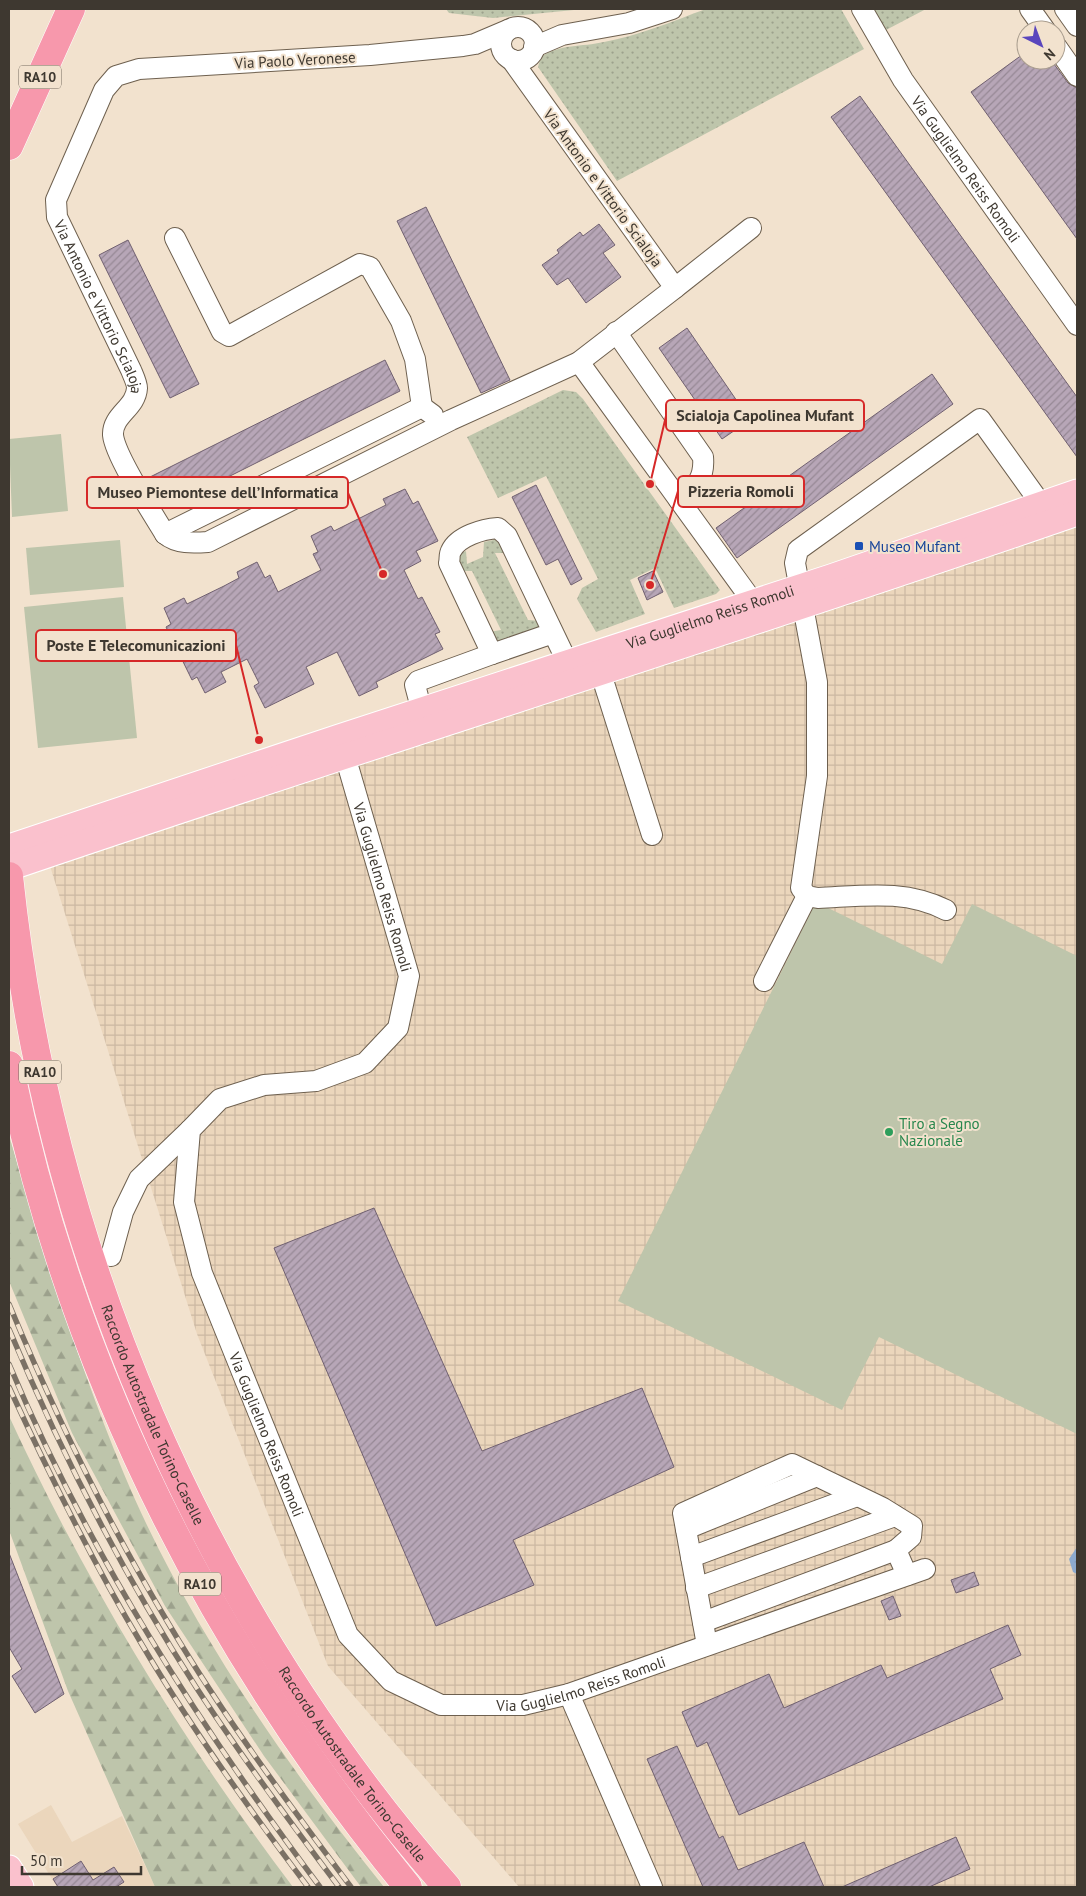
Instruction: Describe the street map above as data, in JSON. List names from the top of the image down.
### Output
{
  "streets": {
    "highway": ["RA10", "Raccordo Autostradale Torino-Caselle"],
    "main road": ["Via Guglielmo Reiss Romoli"],
    "street": ["Via Paolo Veronese", "Via Antonio e Vittorio Scialoja"]
  },
  "crossings": [
    ["Via Paolo Veronese", "Via Antonio e Vittorio Scialoja"]
  ],
  "places": {
    "other": [
      "Scialoja Capolinea Mufant",
      "Museo Piemontese dell’Informatica",
      "Pizzeria Romoli",
      "Poste E Telecomunicazioni",
      "Tiro a Segno Nazionale"
    ],
    "transit": ["Museo Mufant"]
  },
  "scale_bar": "50 m",
  "north": "bottom right"
}
